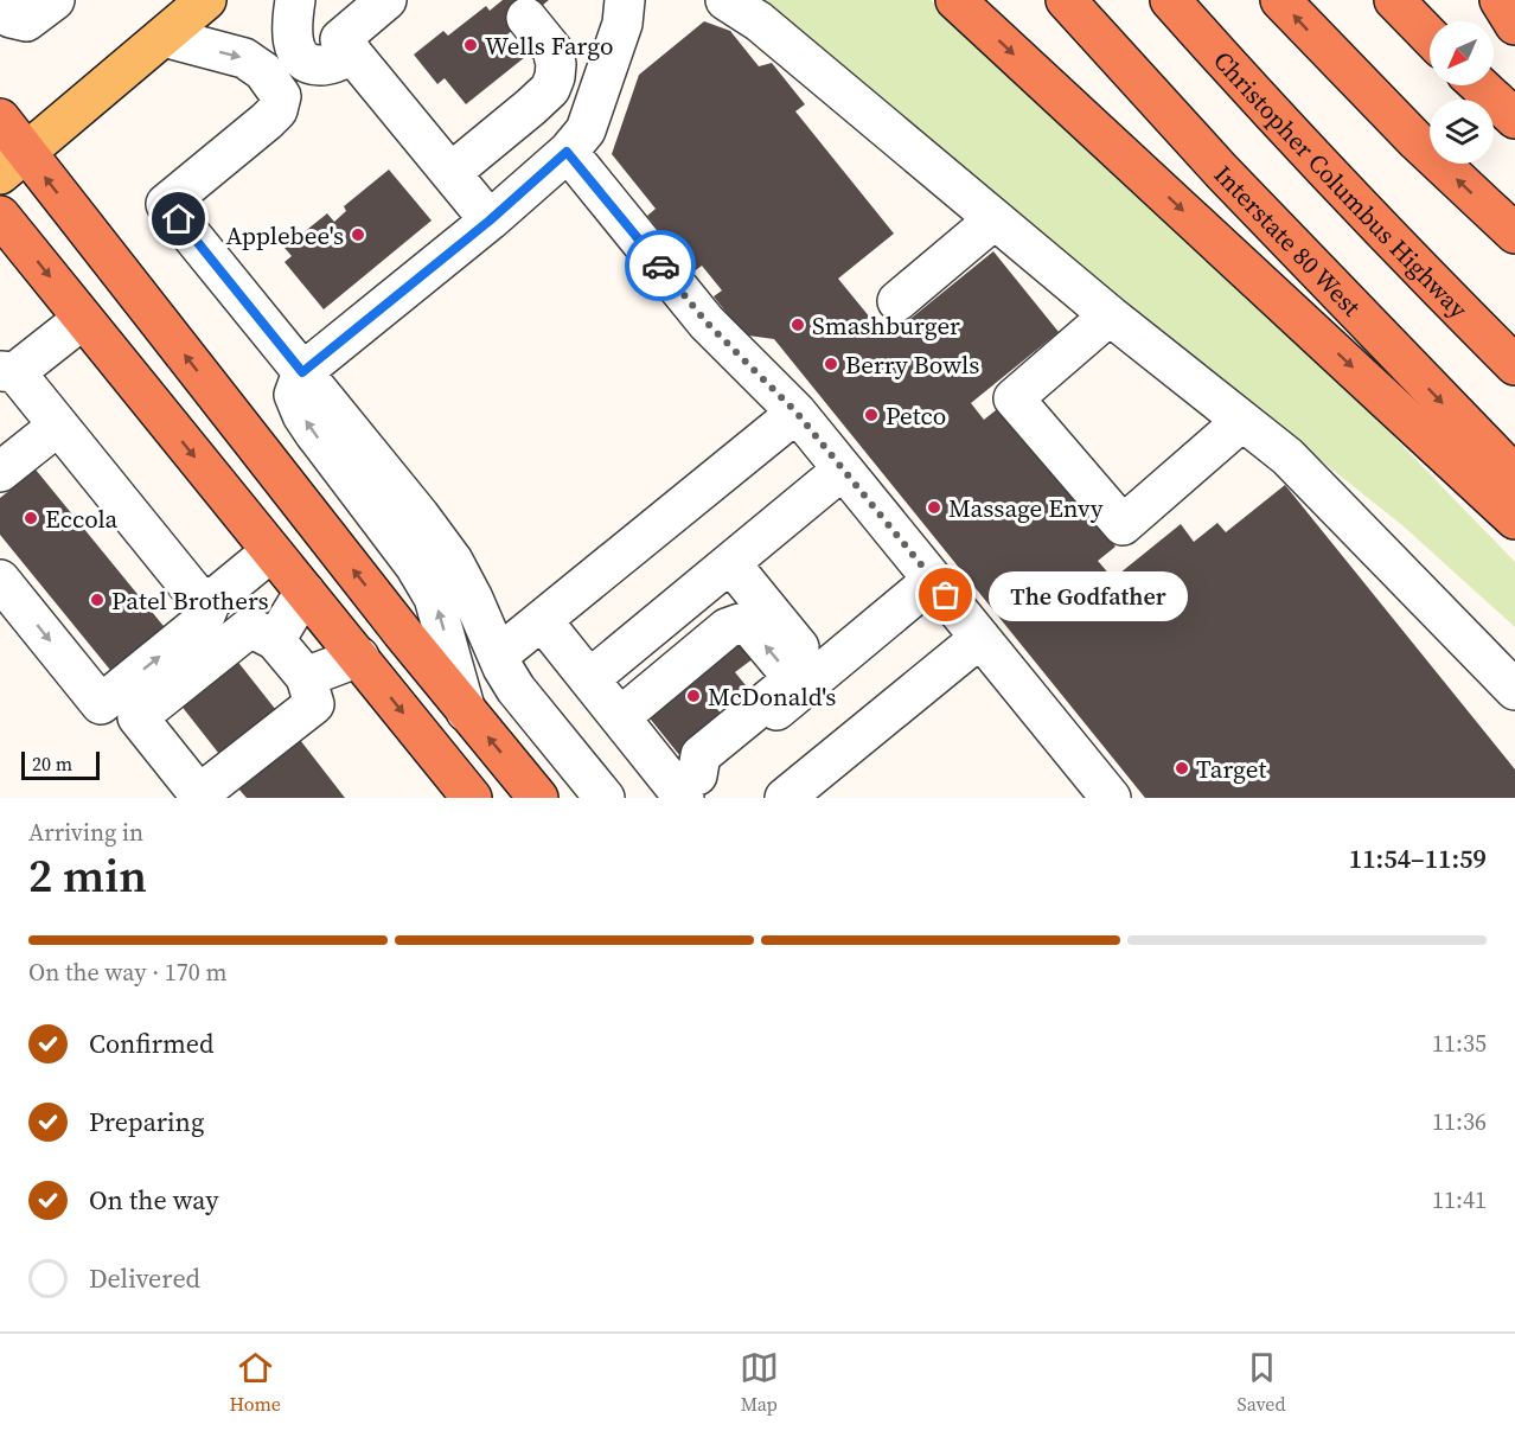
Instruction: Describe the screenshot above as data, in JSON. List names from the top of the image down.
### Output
{
  "streets": {
    "highway": ["Christopher Columbus Highway", "Interstate 80 West"]
  },
  "places": [
    "Wells Fargo",
    "Applebee's",
    "Smashburger",
    "Berry Bowls",
    "Petco",
    "Massage Envy",
    "Eccola",
    "The Godfather",
    "Patel Brothers",
    "McDonald's",
    "Target"
  ],
  "scale_bar": "20 m",
  "north": "bottom left",
  "page": {
    "bubble": "The Godfather",
    "scale": "20 m",
    "heading": ["2 min", "Arriving in", "11:54–11:59"],
    "bar": "On the way · 170 m",
    "list": [
      ["Confirmed", "11:35"],
      ["Preparing", "11:36"],
      ["On the way", "11:41"],
      "Delivered"
    ],
    "tabs": ["Home", "Map", "Saved"]
  }
}
